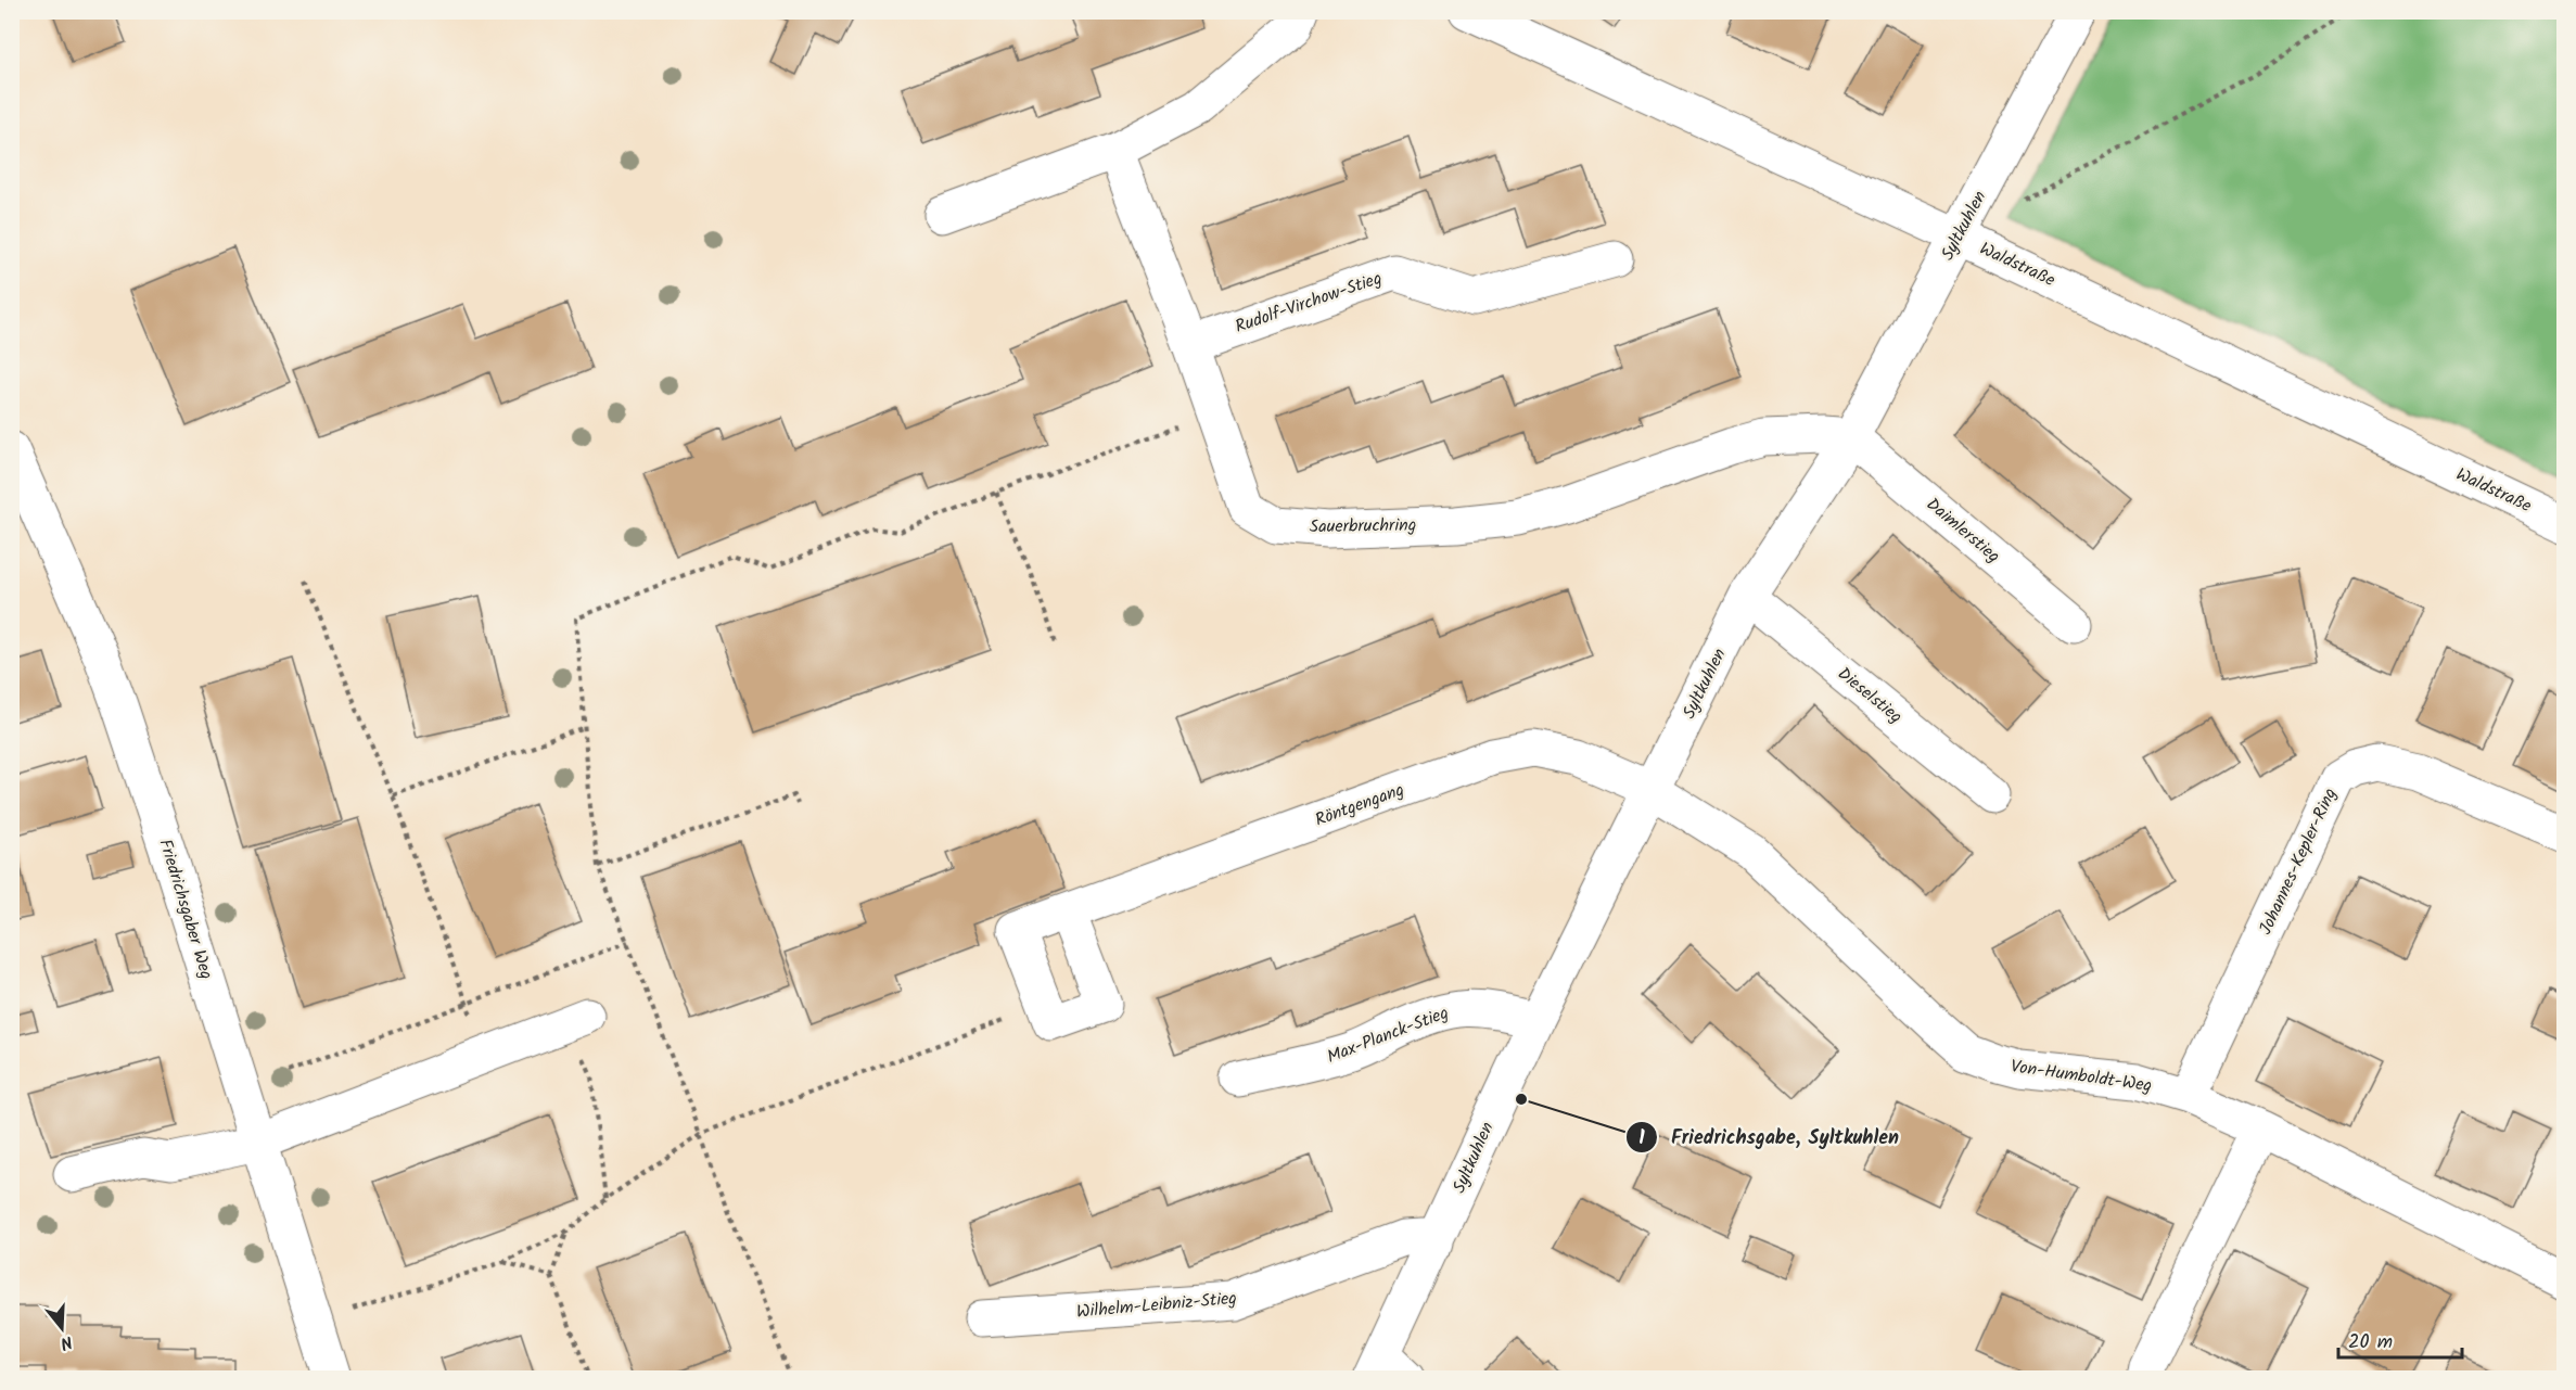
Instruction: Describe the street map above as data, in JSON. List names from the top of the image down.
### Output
{
  "streets": {
    "street": [
      "Syltkuhlen",
      "Waldstraße",
      "Rudolf-Virchow-Stieg",
      "Sauerbruchring",
      "Daimlerstieg",
      "Dieselstieg",
      "Röntgengang",
      "Johannes-Kepler-Ring",
      "Friedrichsgaber Weg",
      "Max-Planck-Stieg",
      "Von-Humboldt-Weg",
      "Wilhelm-Leibniz-Stieg"
    ]
  },
  "crossings": [
    ["Syltkuhlen", "Waldstraße"],
    ["Syltkuhlen", "Sauerbruchring"],
    ["Syltkuhlen", "Daimlerstieg"],
    ["Syltkuhlen", "Dieselstieg"],
    ["Syltkuhlen", "Röntgengang"],
    ["Syltkuhlen", "Max-Planck-Stieg"],
    ["Syltkuhlen", "Von-Humboldt-Weg"],
    ["Syltkuhlen", "Wilhelm-Leibniz-Stieg"],
    ["Rudolf-Virchow-Stieg", "Sauerbruchring"],
    ["Sauerbruchring", "Daimlerstieg"],
    ["Röntgengang", "Von-Humboldt-Weg"],
    ["Johannes-Kepler-Ring", "Von-Humboldt-Weg"]
  ],
  "places": ["Friedrichsgabe, Syltkuhlen"],
  "scale_bar": "20 m",
  "north": "bottom"
}
